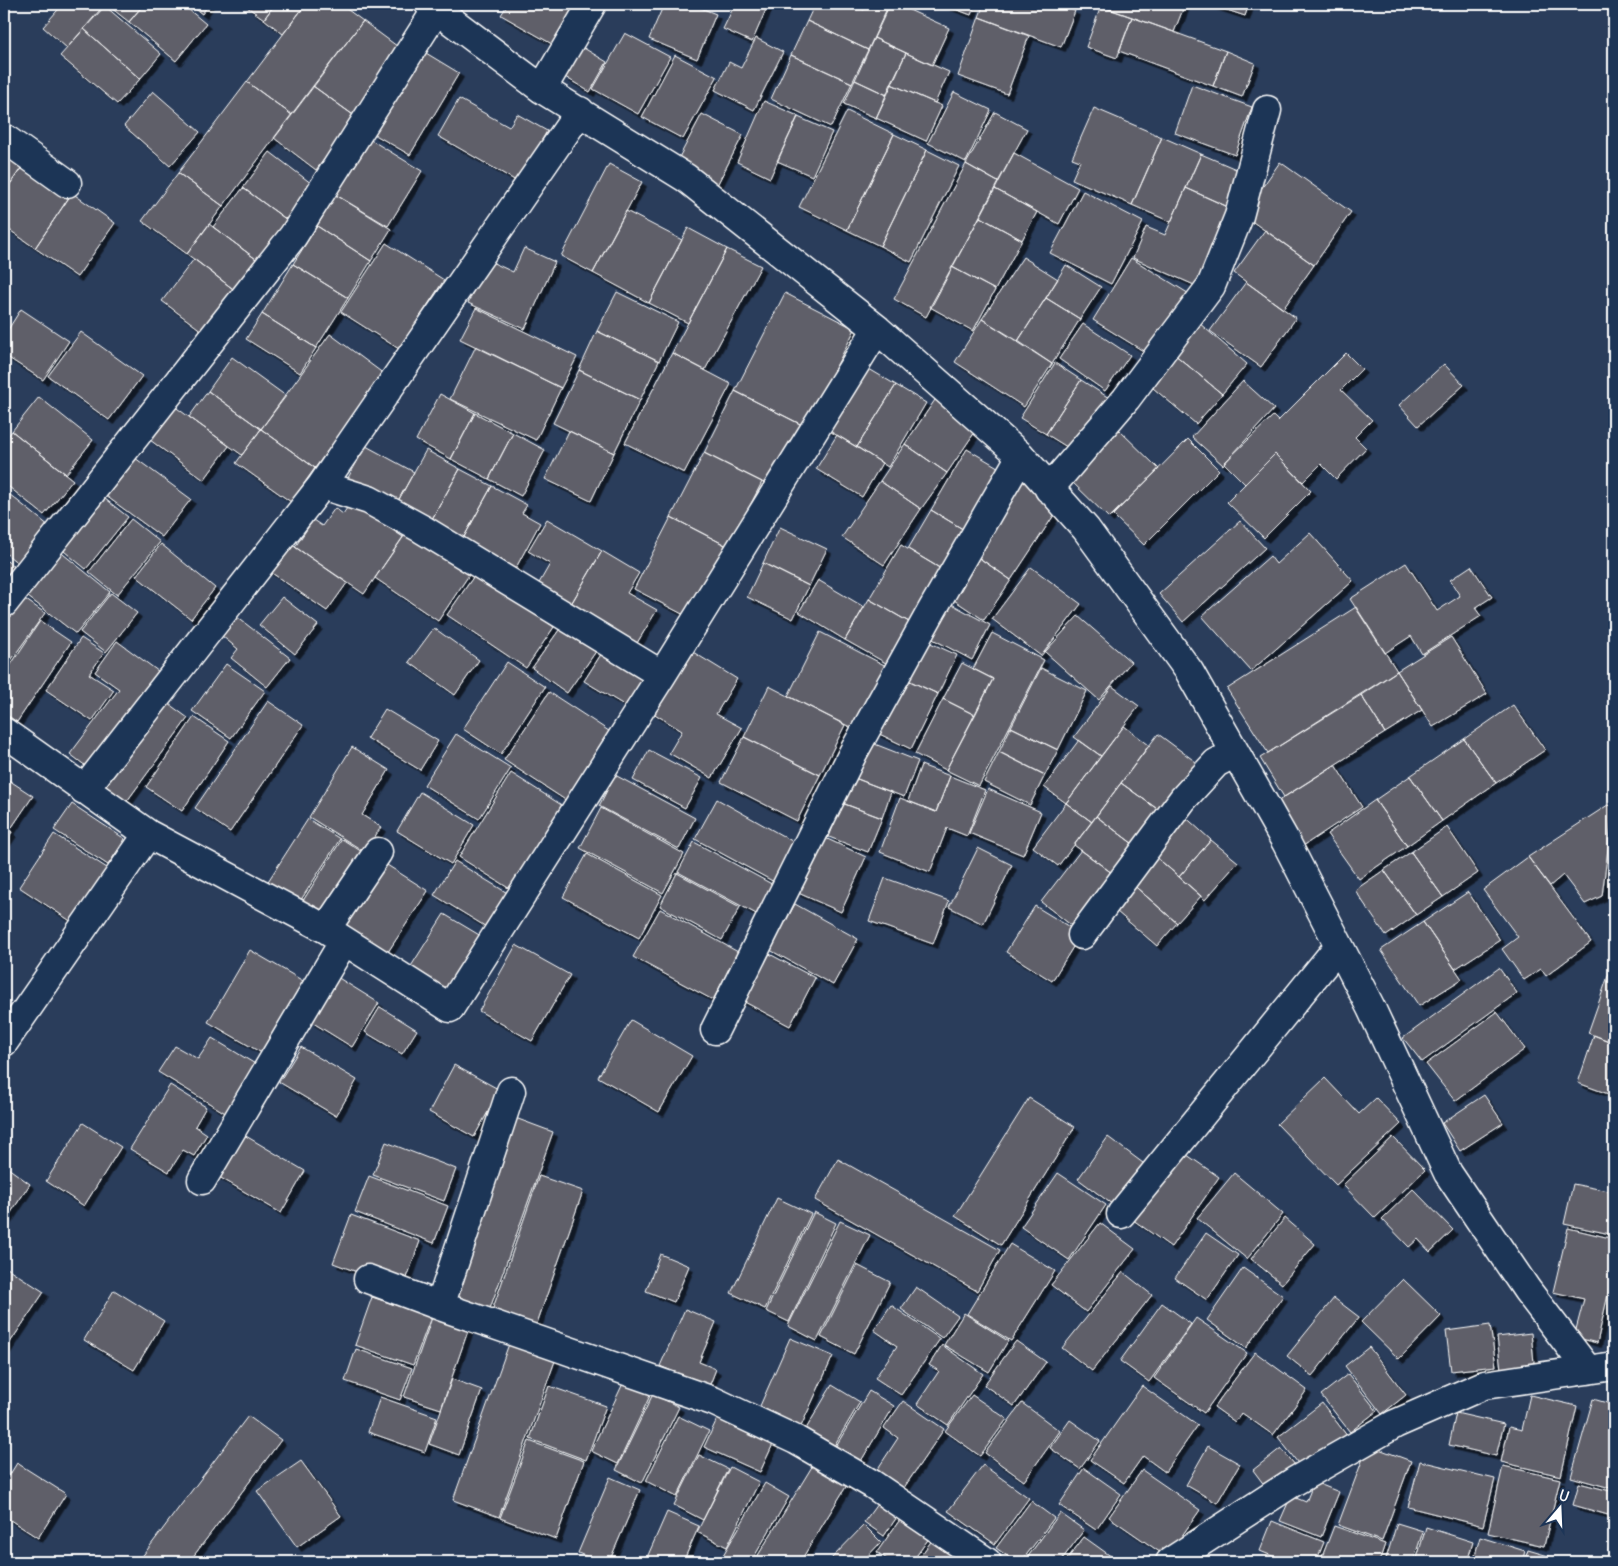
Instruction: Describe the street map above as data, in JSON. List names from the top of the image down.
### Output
{
  "north": "top"
}
